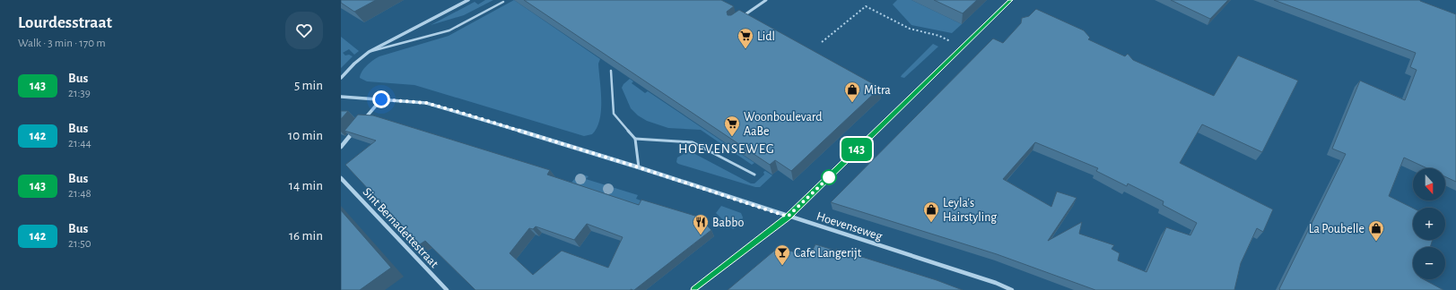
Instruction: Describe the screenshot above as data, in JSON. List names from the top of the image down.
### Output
{
  "streets": {
    "street": ["Hoevenseweg", "Sint Bernadettestraat"]
  },
  "districts": ["HOEVENSEWEG"],
  "places": {
    "supermarket": ["Lidl", "Woonboulevard AaBe"],
    "shop": ["Mitra", "Leyla's Hairstyling", "La Poubelle"],
    "restaurant": ["Babbo"],
    "bar": ["Cafe Langerijt"]
  },
  "lines": ["bus line 143"],
  "north": "bottom",
  "page": {
    "heading": ["Lourdesstraat", "Walk · 3 min · 170 m"],
    "on_map": "143",
    "list": [
      {
        "mark": "143",
        "name": "Bus",
        "note": "21:39",
        "value": "5 min"
      },
      {
        "mark": "142",
        "name": "Bus",
        "note": "21:44",
        "value": "10 min"
      },
      {
        "mark": "143",
        "name": "Bus",
        "note": "21:48",
        "value": "14 min"
      },
      {
        "mark": "142",
        "name": "Bus",
        "note": "21:50",
        "value": "16 min"
      }
    ],
    "map_buttons": ["+", "−"]
  }
}
